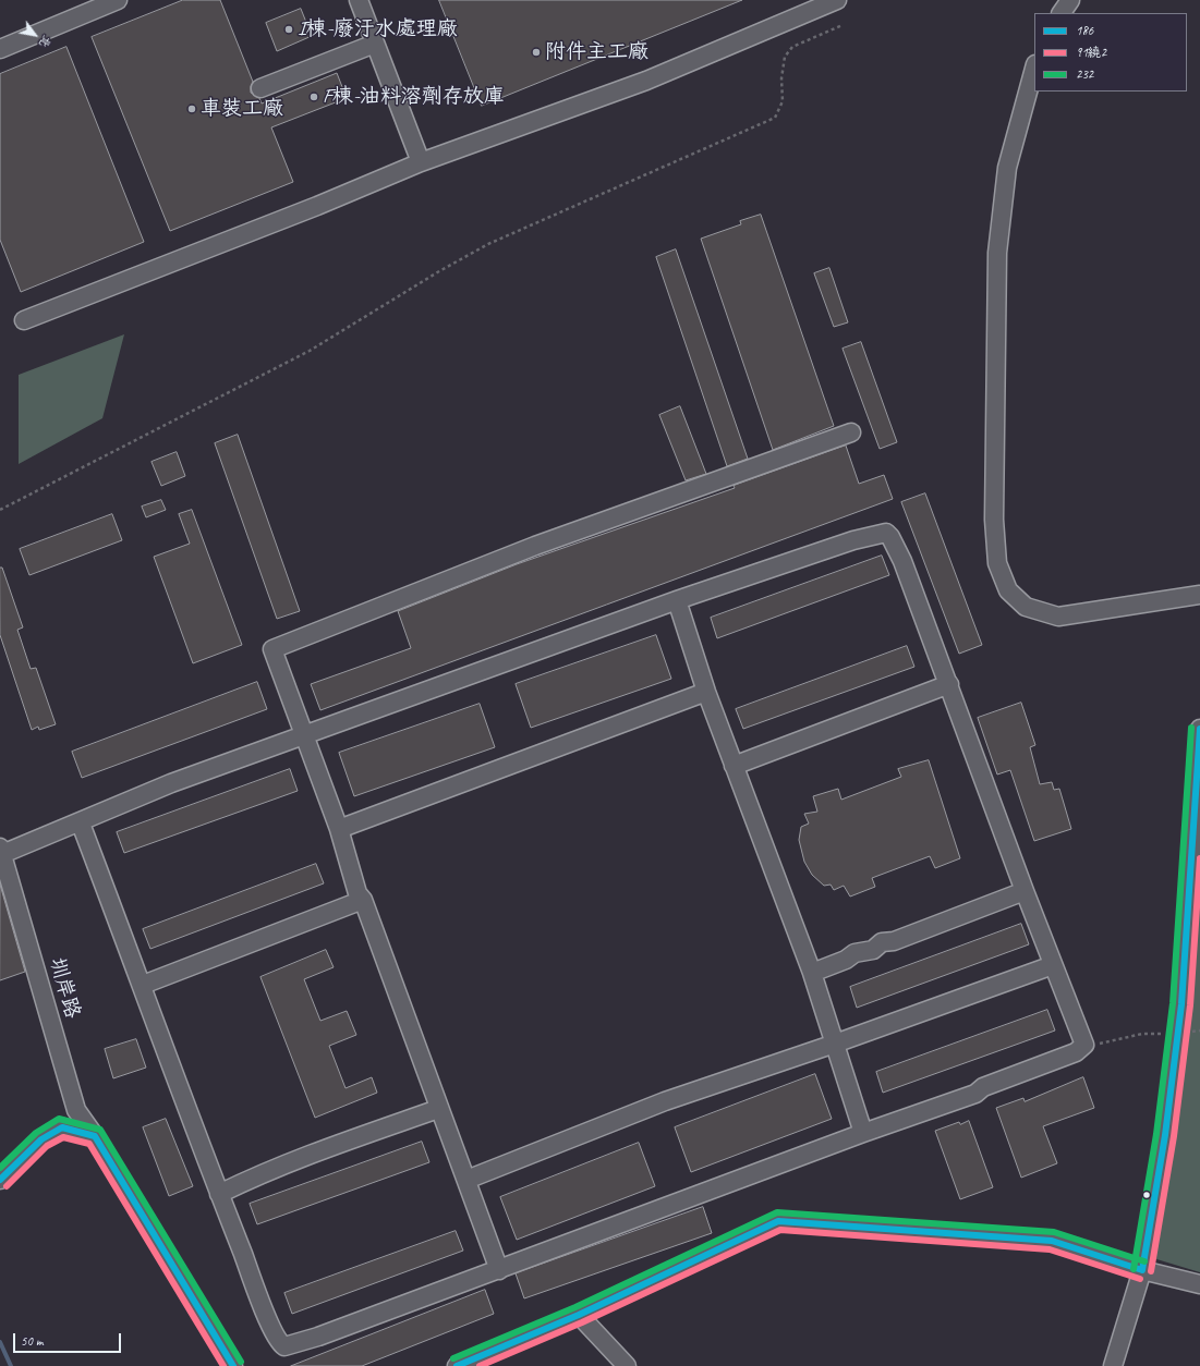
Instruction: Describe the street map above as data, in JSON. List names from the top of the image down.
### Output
{
  "streets": {
    "street": ["圳岸路"]
  },
  "places": [
    "I棟-廢汙水處理廠",
    "附件主工廠",
    "F棟-油料溶劑存放庫",
    "車裝工廠"
  ],
  "lines": ["transit line 232", "transit line 186", "transit line 91繞2"],
  "legend": ["186", "91繞2", "232"],
  "scale_bar": "50 m",
  "north": "bottom right"
}
